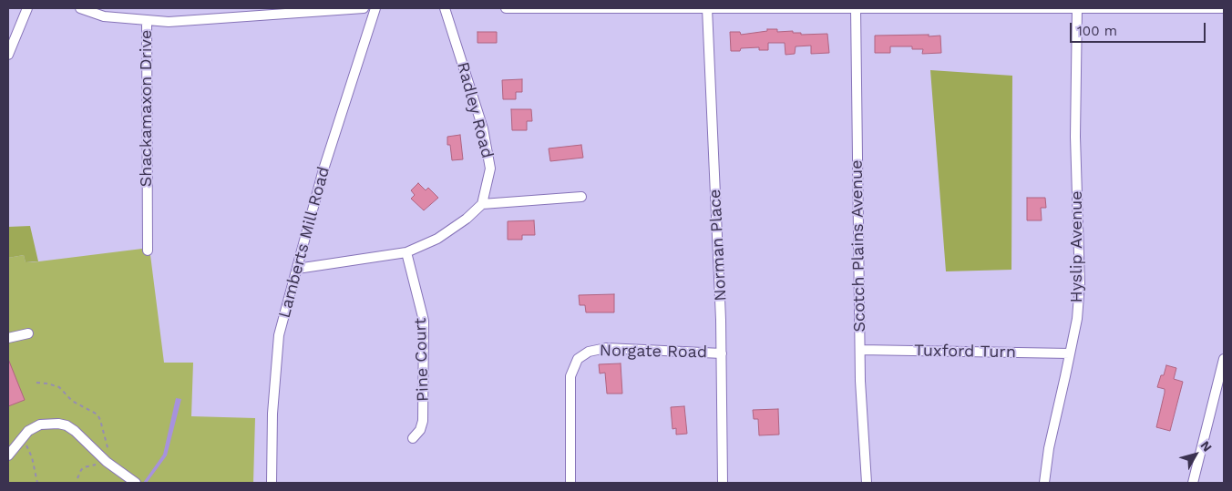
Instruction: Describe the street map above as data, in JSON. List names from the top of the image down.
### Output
{
  "streets": {
    "street": [
      "Shackamaxon Drive",
      "Radley Road",
      "Lamberts Mill Road",
      "Norman Place",
      "Scotch Plains Avenue",
      "Hyslip Avenue",
      "Norgate Road",
      "Tuxford Turn",
      "Pine Court"
    ]
  },
  "crossings": [
    ["Norman Place", "Norgate Road"],
    ["Scotch Plains Avenue", "Tuxford Turn"],
    ["Hyslip Avenue", "Tuxford Turn"]
  ],
  "scale_bar": "100 m",
  "north": "top right"
}
